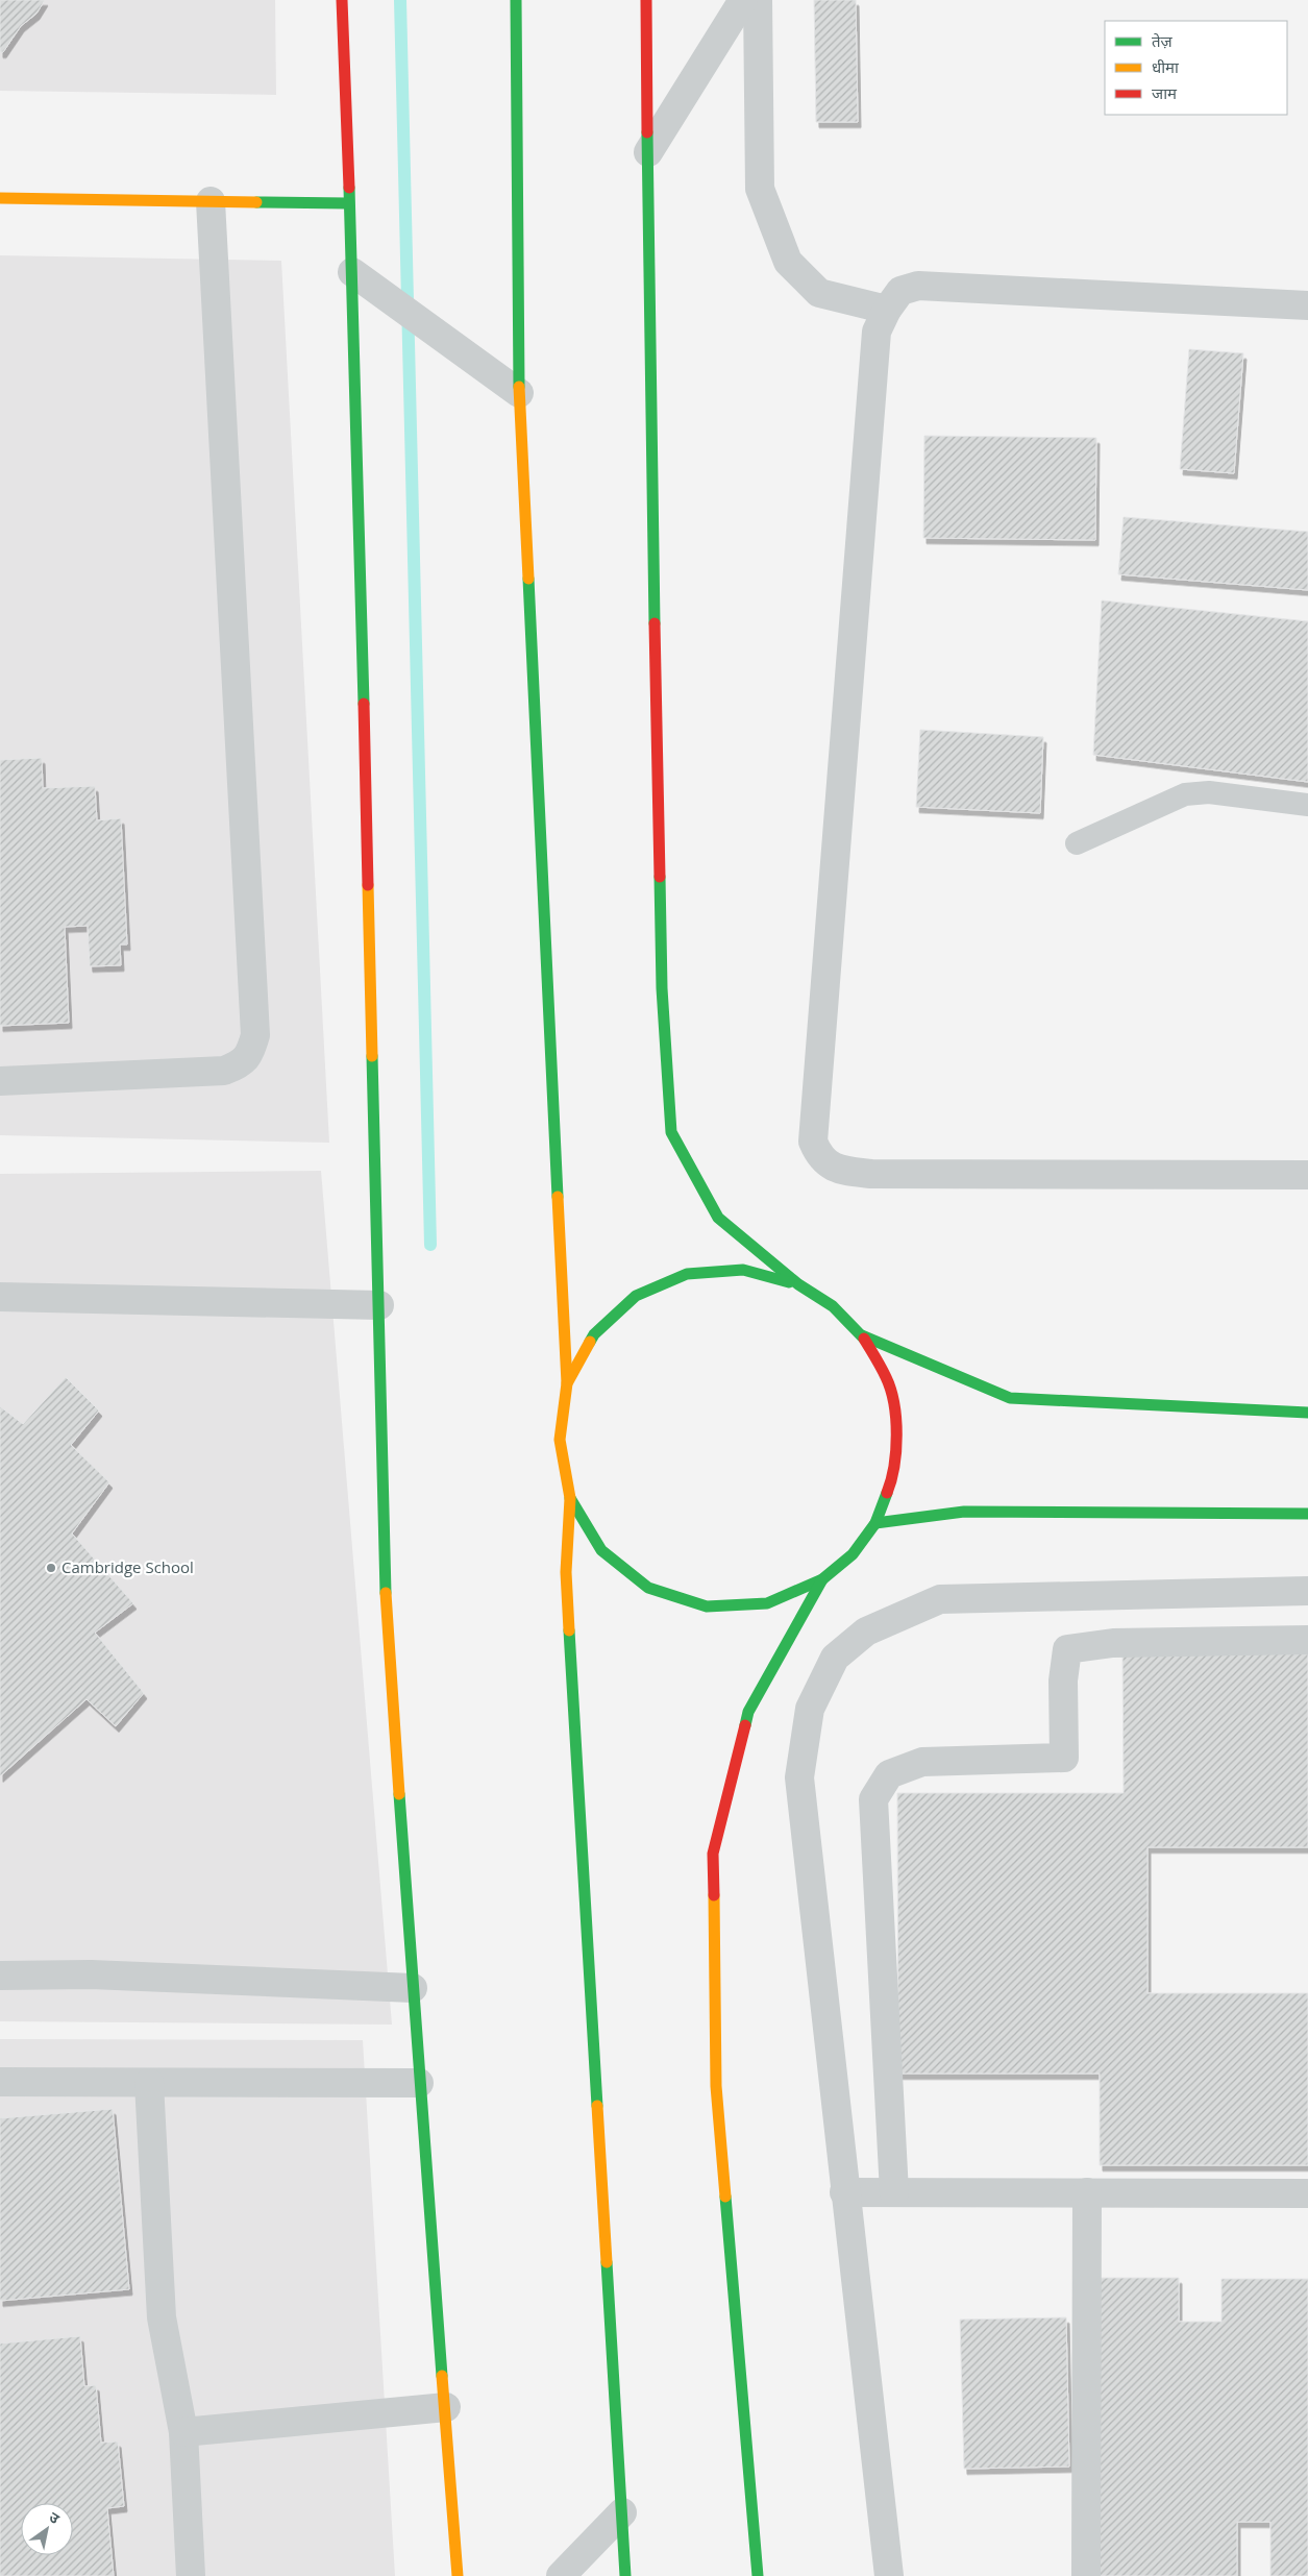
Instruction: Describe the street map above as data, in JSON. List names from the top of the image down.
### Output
{
  "places": ["Cambridge School"],
  "legend": ["तेज़", "धीमा", "जाम"],
  "north": "top right"
}
